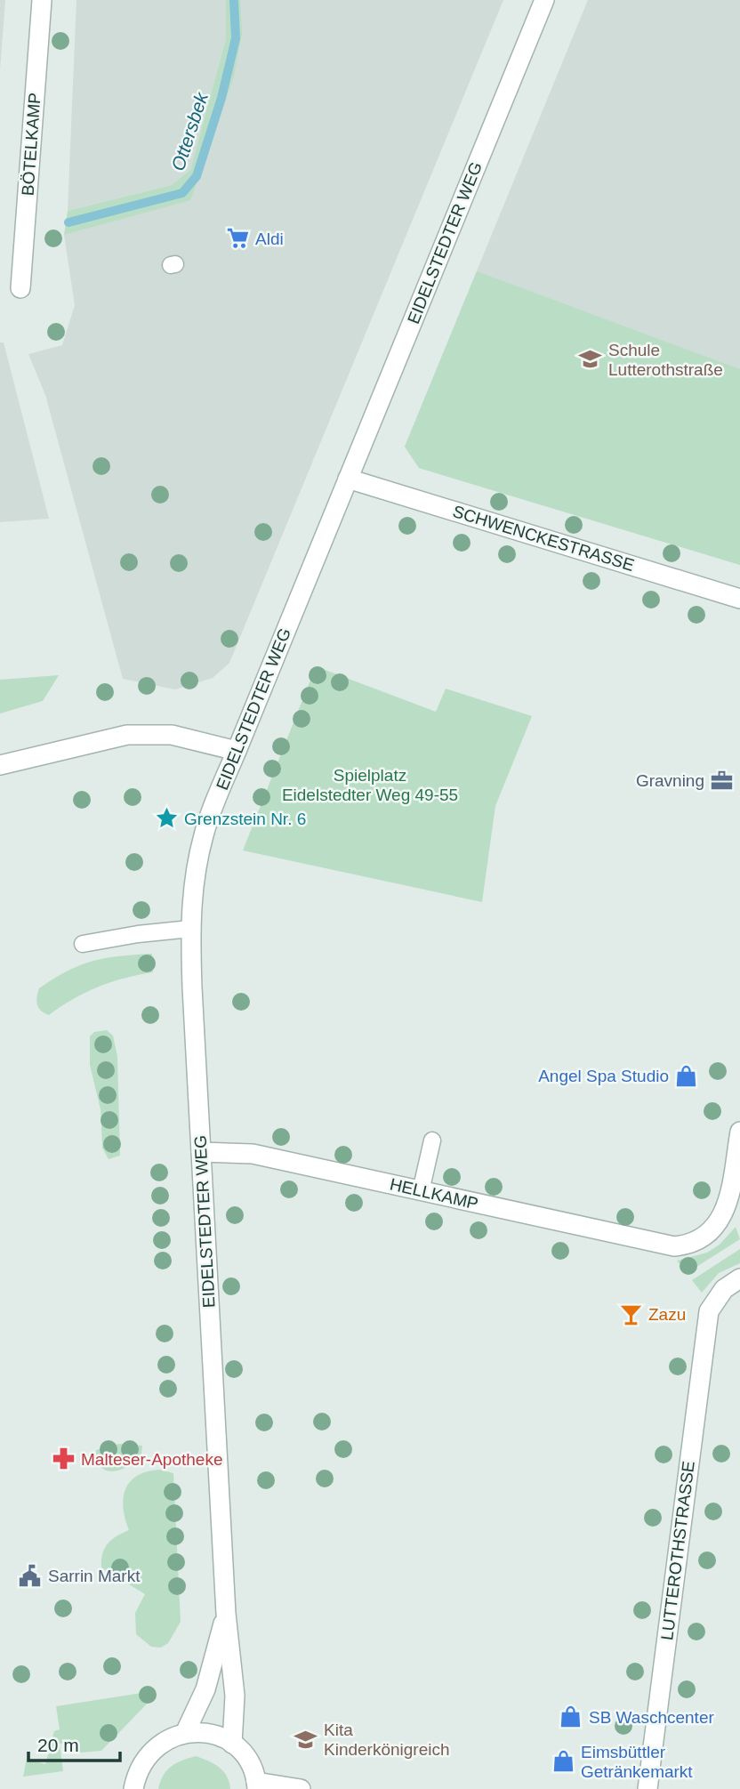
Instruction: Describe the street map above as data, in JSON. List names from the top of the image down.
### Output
{
  "streets": {
    "street": [
      "BÖTELKAMP",
      "EIDELSTEDTER WEG",
      "SCHWENCKESTRASSE",
      "HELLKAMP",
      "LUTTEROTHSTRASSE"
    ]
  },
  "crossings": [
    ["EIDELSTEDTER WEG", "SCHWENCKESTRASSE"],
    ["EIDELSTEDTER WEG", "HELLKAMP"]
  ],
  "water": ["Ottersbek"],
  "parks": ["Spielplatz Eidelstedter Weg 49-55"],
  "places": {
    "supermarket": ["Aldi"],
    "school or university": ["Schule Lutterothstraße", "Kita Kinderkönigreich"],
    "office": ["Gravning"],
    "place": ["Grenzstein Nr. 6"],
    "shop": ["Angel Spa Studio", "SB Waschcenter", "Eimsbüttler Getränkemarkt"],
    "bar": ["Zazu"],
    "pharmacy": ["Malteser-Apotheke"],
    "public building": ["Sarrin Markt"]
  },
  "scale_bar": "20 m"
}
